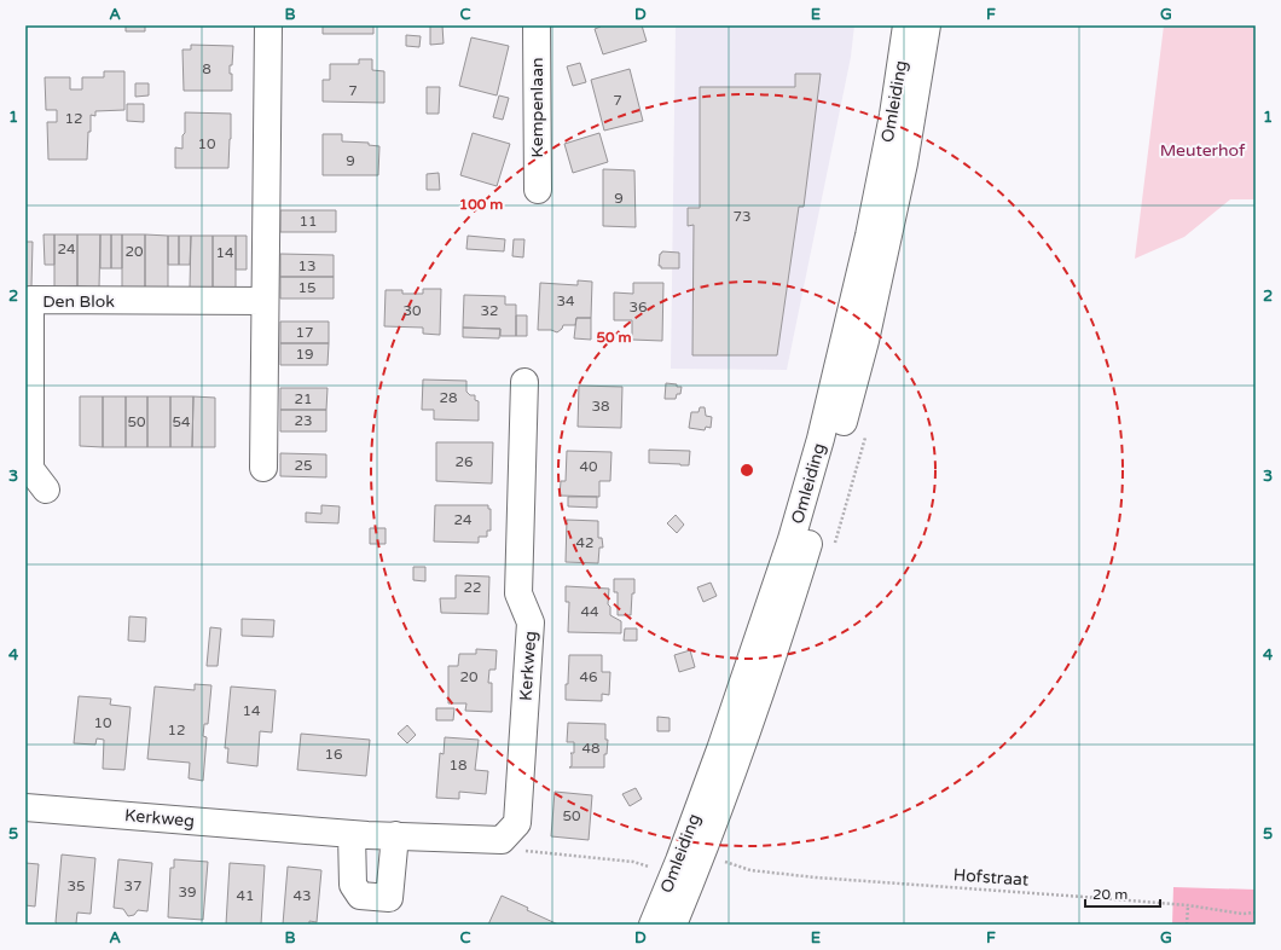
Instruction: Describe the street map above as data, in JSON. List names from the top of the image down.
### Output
{
  "streets": {
    "street": [
      "Omleiding",
      "Kempenlaan",
      "Den Blok",
      "Kerkweg"
    ],
    "path": ["Hofstraat"]
  },
  "parks": ["Meuterhof"],
  "house_numbers": [
    "8",
    "7",
    "7",
    "12",
    "10",
    "9",
    "9",
    "73",
    "11",
    "24",
    "20",
    "14",
    "13",
    "15",
    "34",
    "36",
    "30",
    "32",
    "17",
    "19",
    "28",
    "21",
    "38",
    "23",
    "50",
    "54",
    "26",
    "25",
    "40",
    "24",
    "42",
    "22",
    "44",
    "20",
    "46",
    "14",
    "10",
    "12",
    "48",
    "16",
    "18",
    "50",
    "35",
    "37",
    "39",
    "41",
    "43"
  ],
  "scale_bar": "20 m",
  "grid": {
    "columns": [
      "A",
      "B",
      "C",
      "D",
      "E",
      "F",
      "G"
    ],
    "rows": [
      "1",
      "2",
      "3",
      "4",
      "5"
    ]
  },
  "rings": ["100 m", "50 m"]
}
